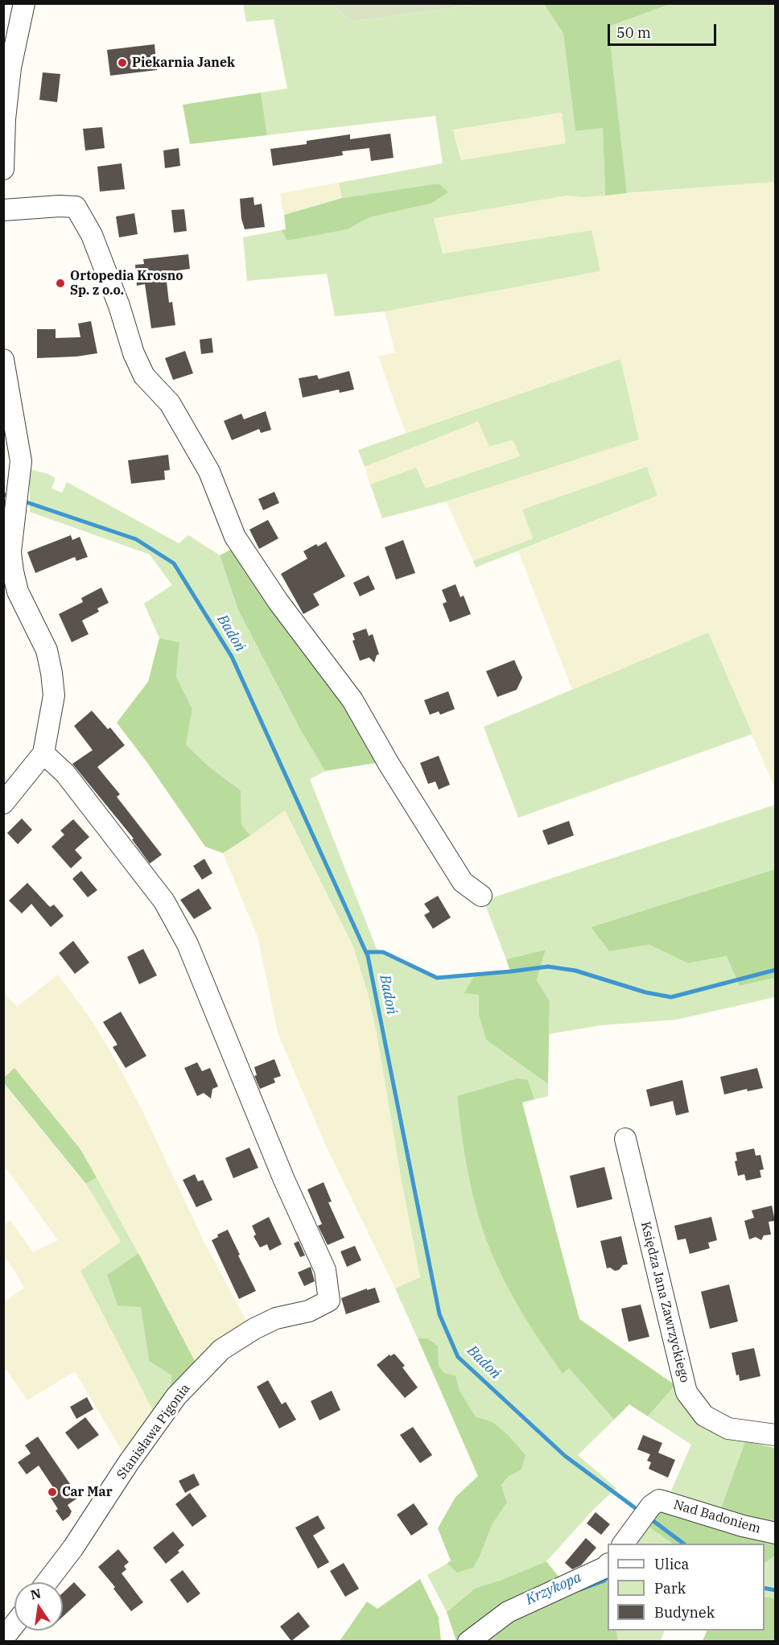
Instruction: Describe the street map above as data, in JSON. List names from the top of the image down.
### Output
{
  "streets": {
    "street": ["Księdza Jana Zawrzyckiego", "Stanisława Pigonia", "Nad Badoniem"]
  },
  "water": ["Badoń", "Krzykopa"],
  "places": ["Piekarnia Janek", "Ortopedia Krosno Sp. z o.o.", "Car Mar"],
  "legend": ["Ulica", "Park", "Budynek"],
  "scale_bar": "50 m",
  "north": "top"
}
